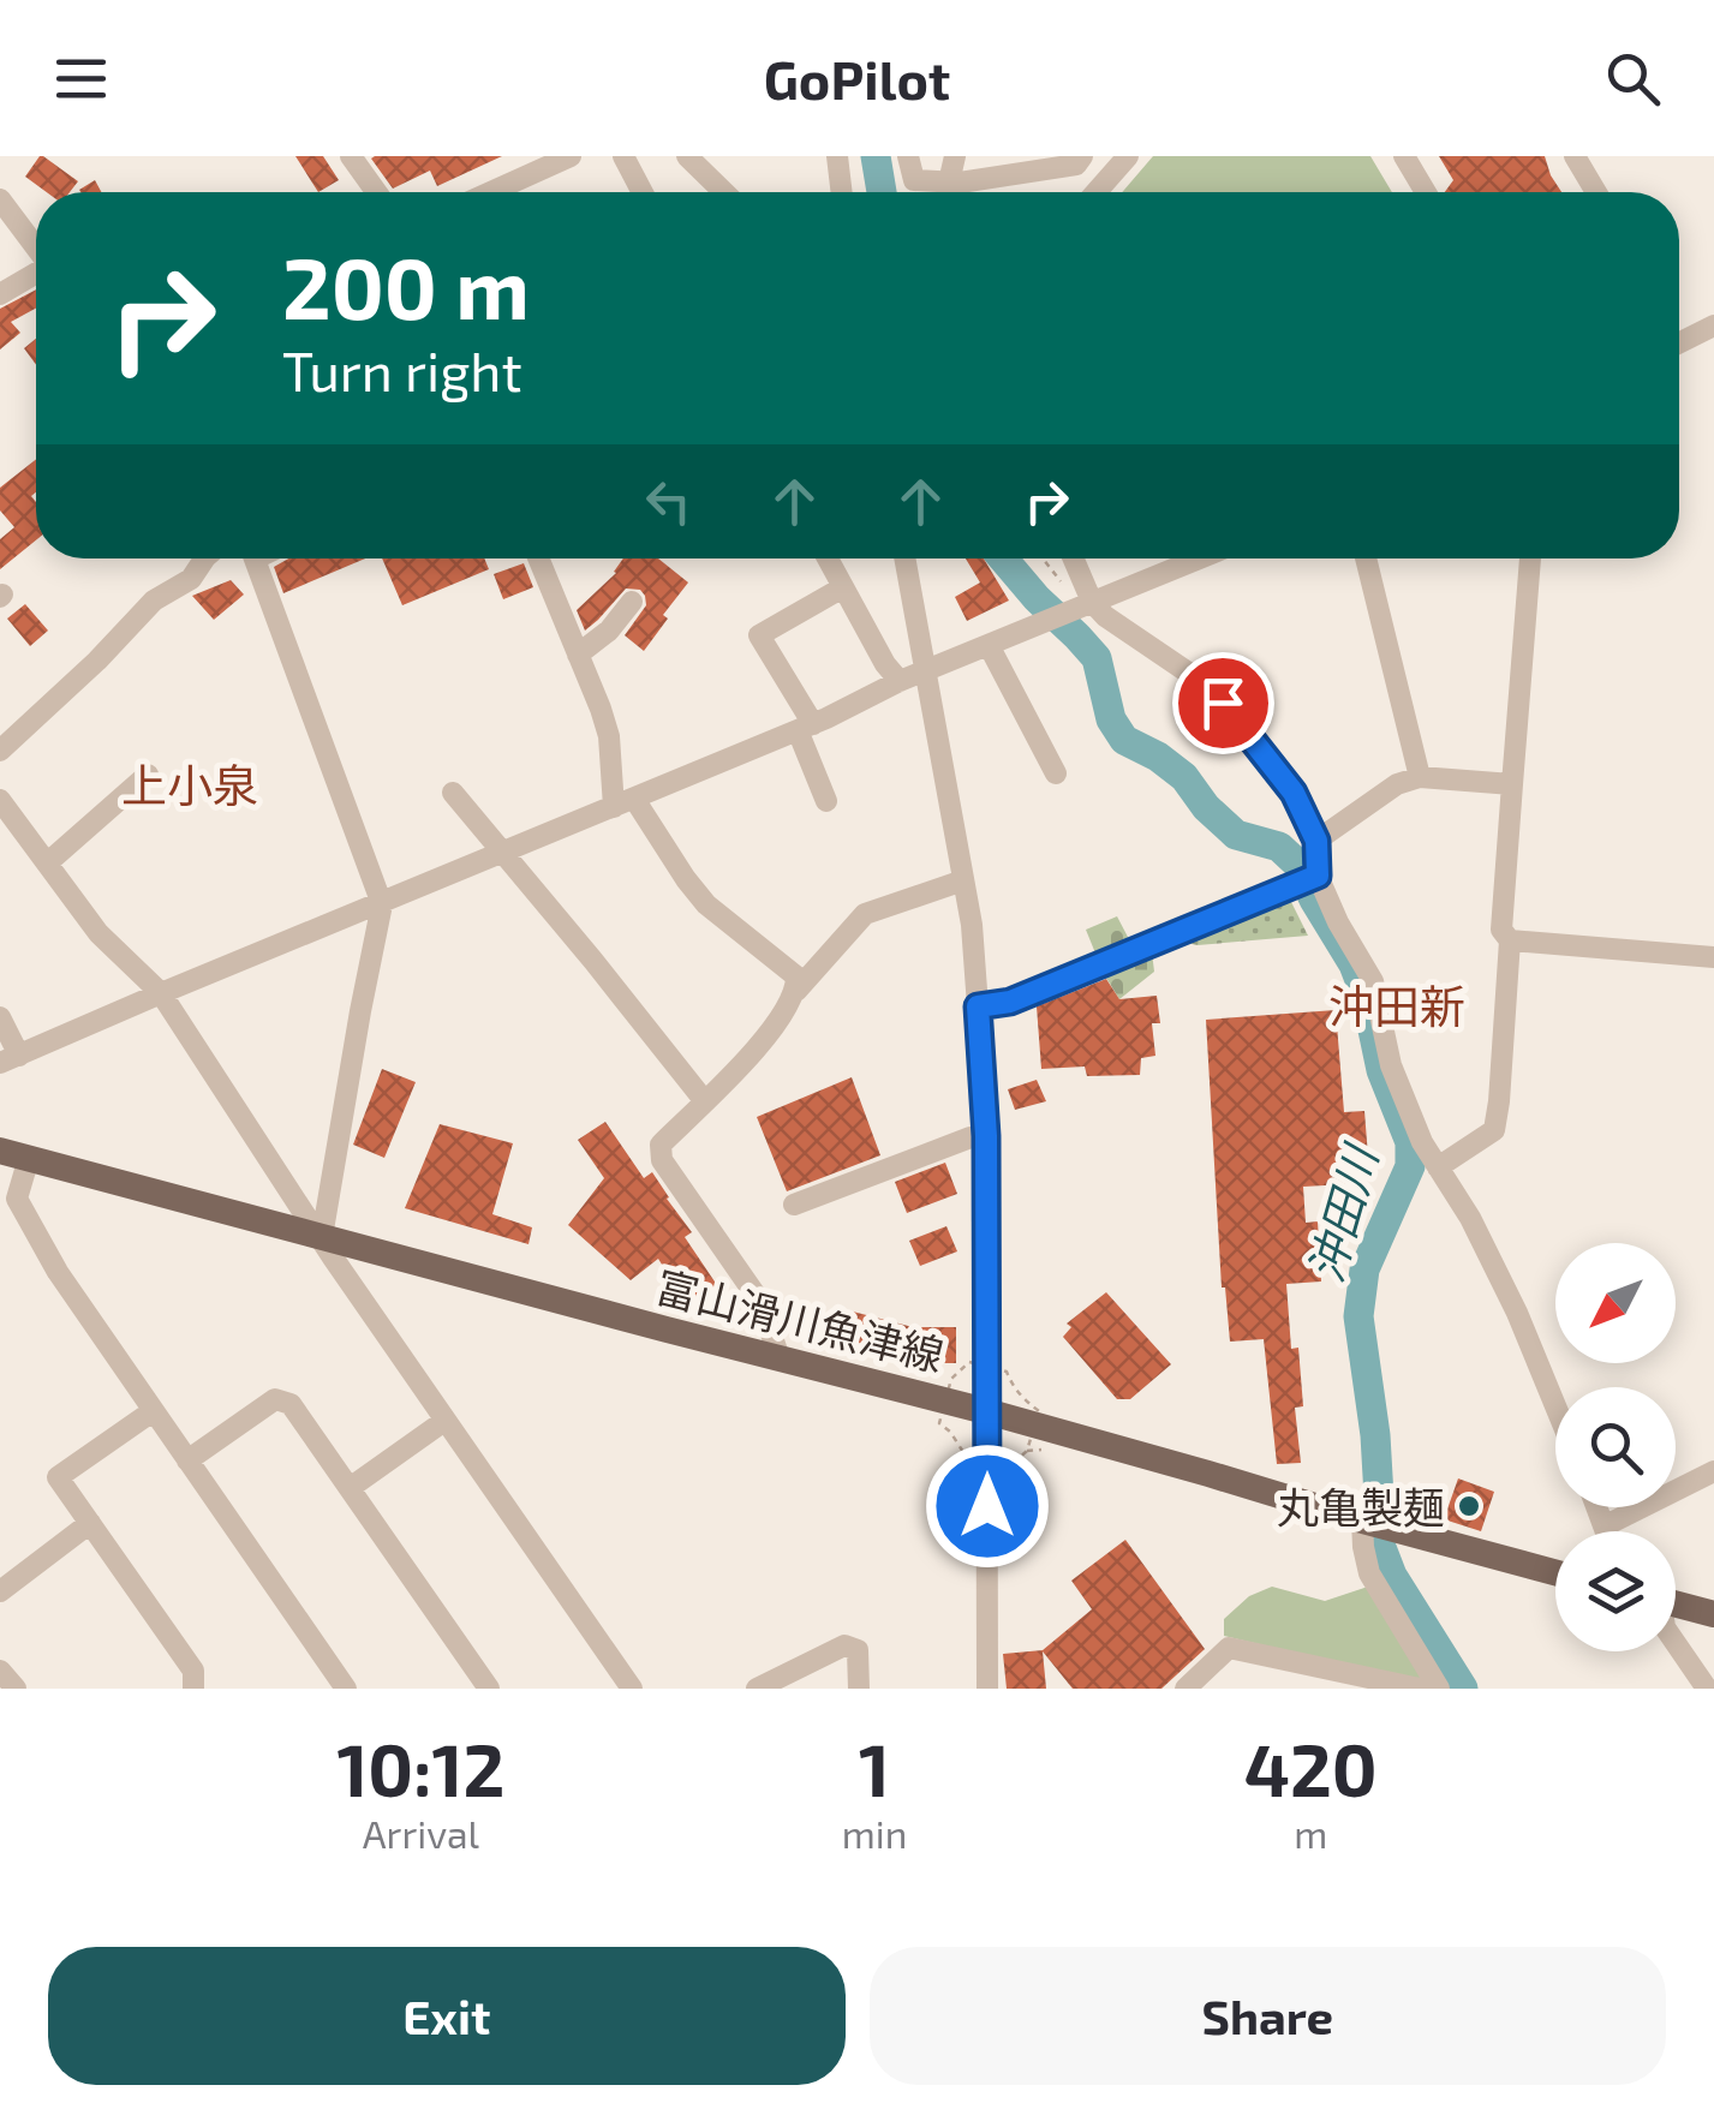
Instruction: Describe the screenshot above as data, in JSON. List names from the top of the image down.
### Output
{
  "streets": {
    "main road": ["富山滑川魚津線"]
  },
  "districts": ["上小泉", "沖田新"],
  "water": ["沖田川"],
  "places": ["丸亀製麺"],
  "north": "bottom left",
  "page": {
    "header": "GoPilot",
    "turn": ["200 m", "Turn right"],
    "eta": [
      "10:12",
      "Arrival",
      "1",
      "min",
      "420",
      "m"
    ],
    "buttons": ["Exit", "Share"]
  }
}
